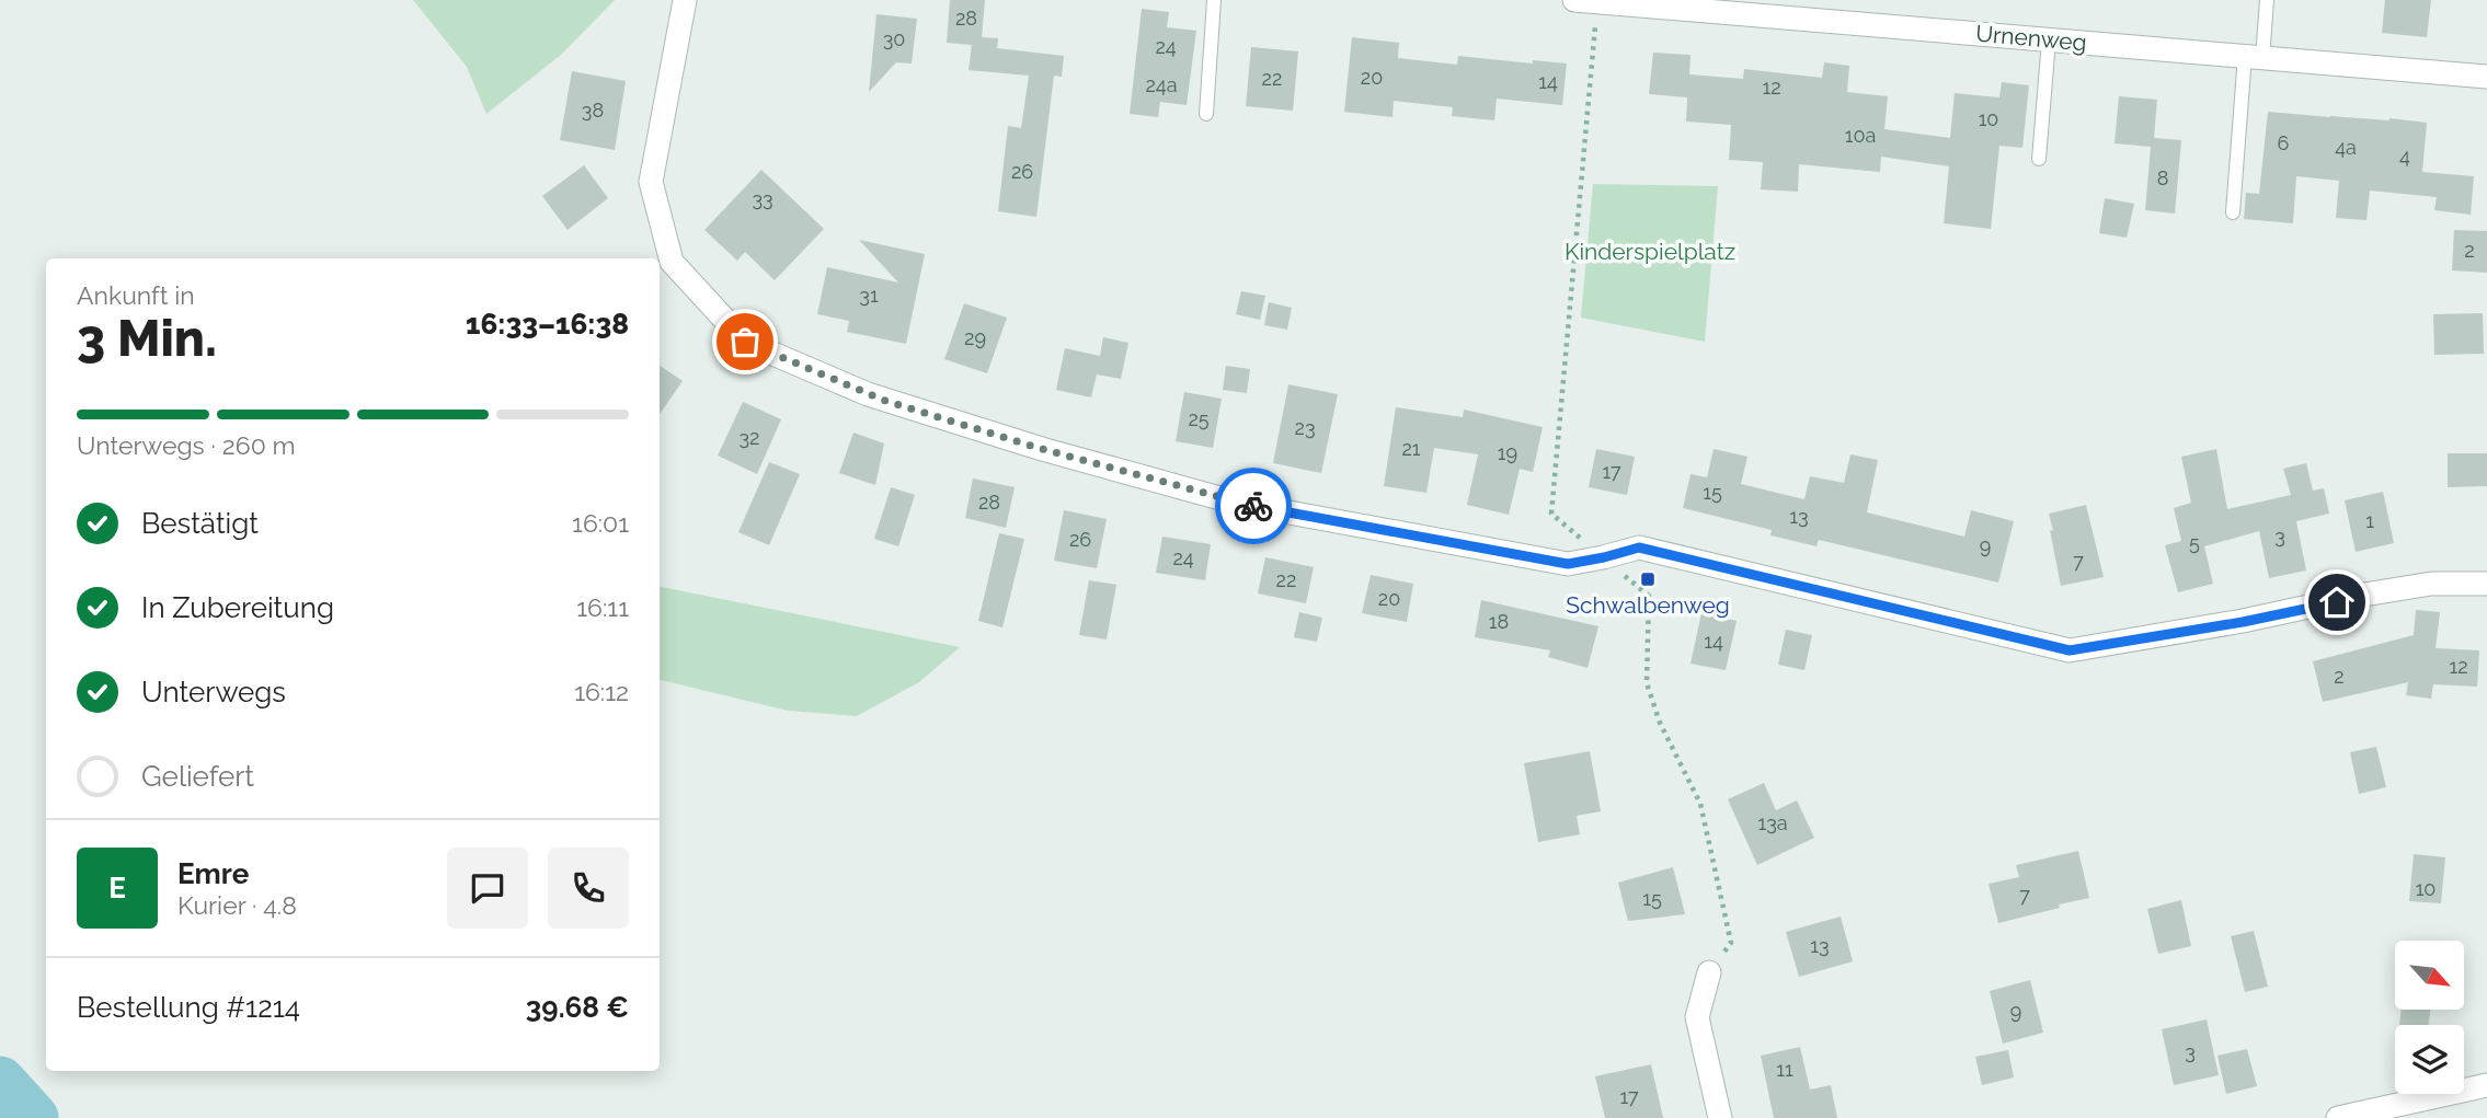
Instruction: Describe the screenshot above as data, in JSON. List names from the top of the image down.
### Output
{
  "streets": {
    "street": ["Urnenweg"]
  },
  "parks": ["Kinderspielplatz"],
  "places": {
    "transit": ["Schwalbenweg"]
  },
  "house_numbers": [
    "28",
    "30",
    "24",
    "20",
    "22",
    "14",
    "24a",
    "12",
    "38",
    "10",
    "10a",
    "6",
    "4a",
    "4",
    "26",
    "8",
    "33",
    "2",
    "31",
    "29",
    "25",
    "23",
    "32",
    "21",
    "19",
    "17",
    "15",
    "28",
    "13",
    "1",
    "3",
    "26",
    "5",
    "9",
    "24",
    "7",
    "22",
    "20",
    "18",
    "14",
    "12",
    "2",
    "13a",
    "10",
    "7",
    "15",
    "13",
    "9",
    "3",
    "11",
    "17"
  ],
  "north": "bottom right",
  "page": {
    "heading": ["3 Min.", "Ankunft in", "16:33–16:38"],
    "panel": [
      "Emre",
      "Kurier · 4.8",
      "Bestellung #1214",
      "39.68 €"
    ],
    "bar": "Unterwegs · 260 m",
    "list": [
      ["Bestätigt", "16:01"],
      ["In Zubereitung", "16:11"],
      ["Unterwegs", "16:12"],
      "Geliefert"
    ],
    "round": "E"
  }
}
